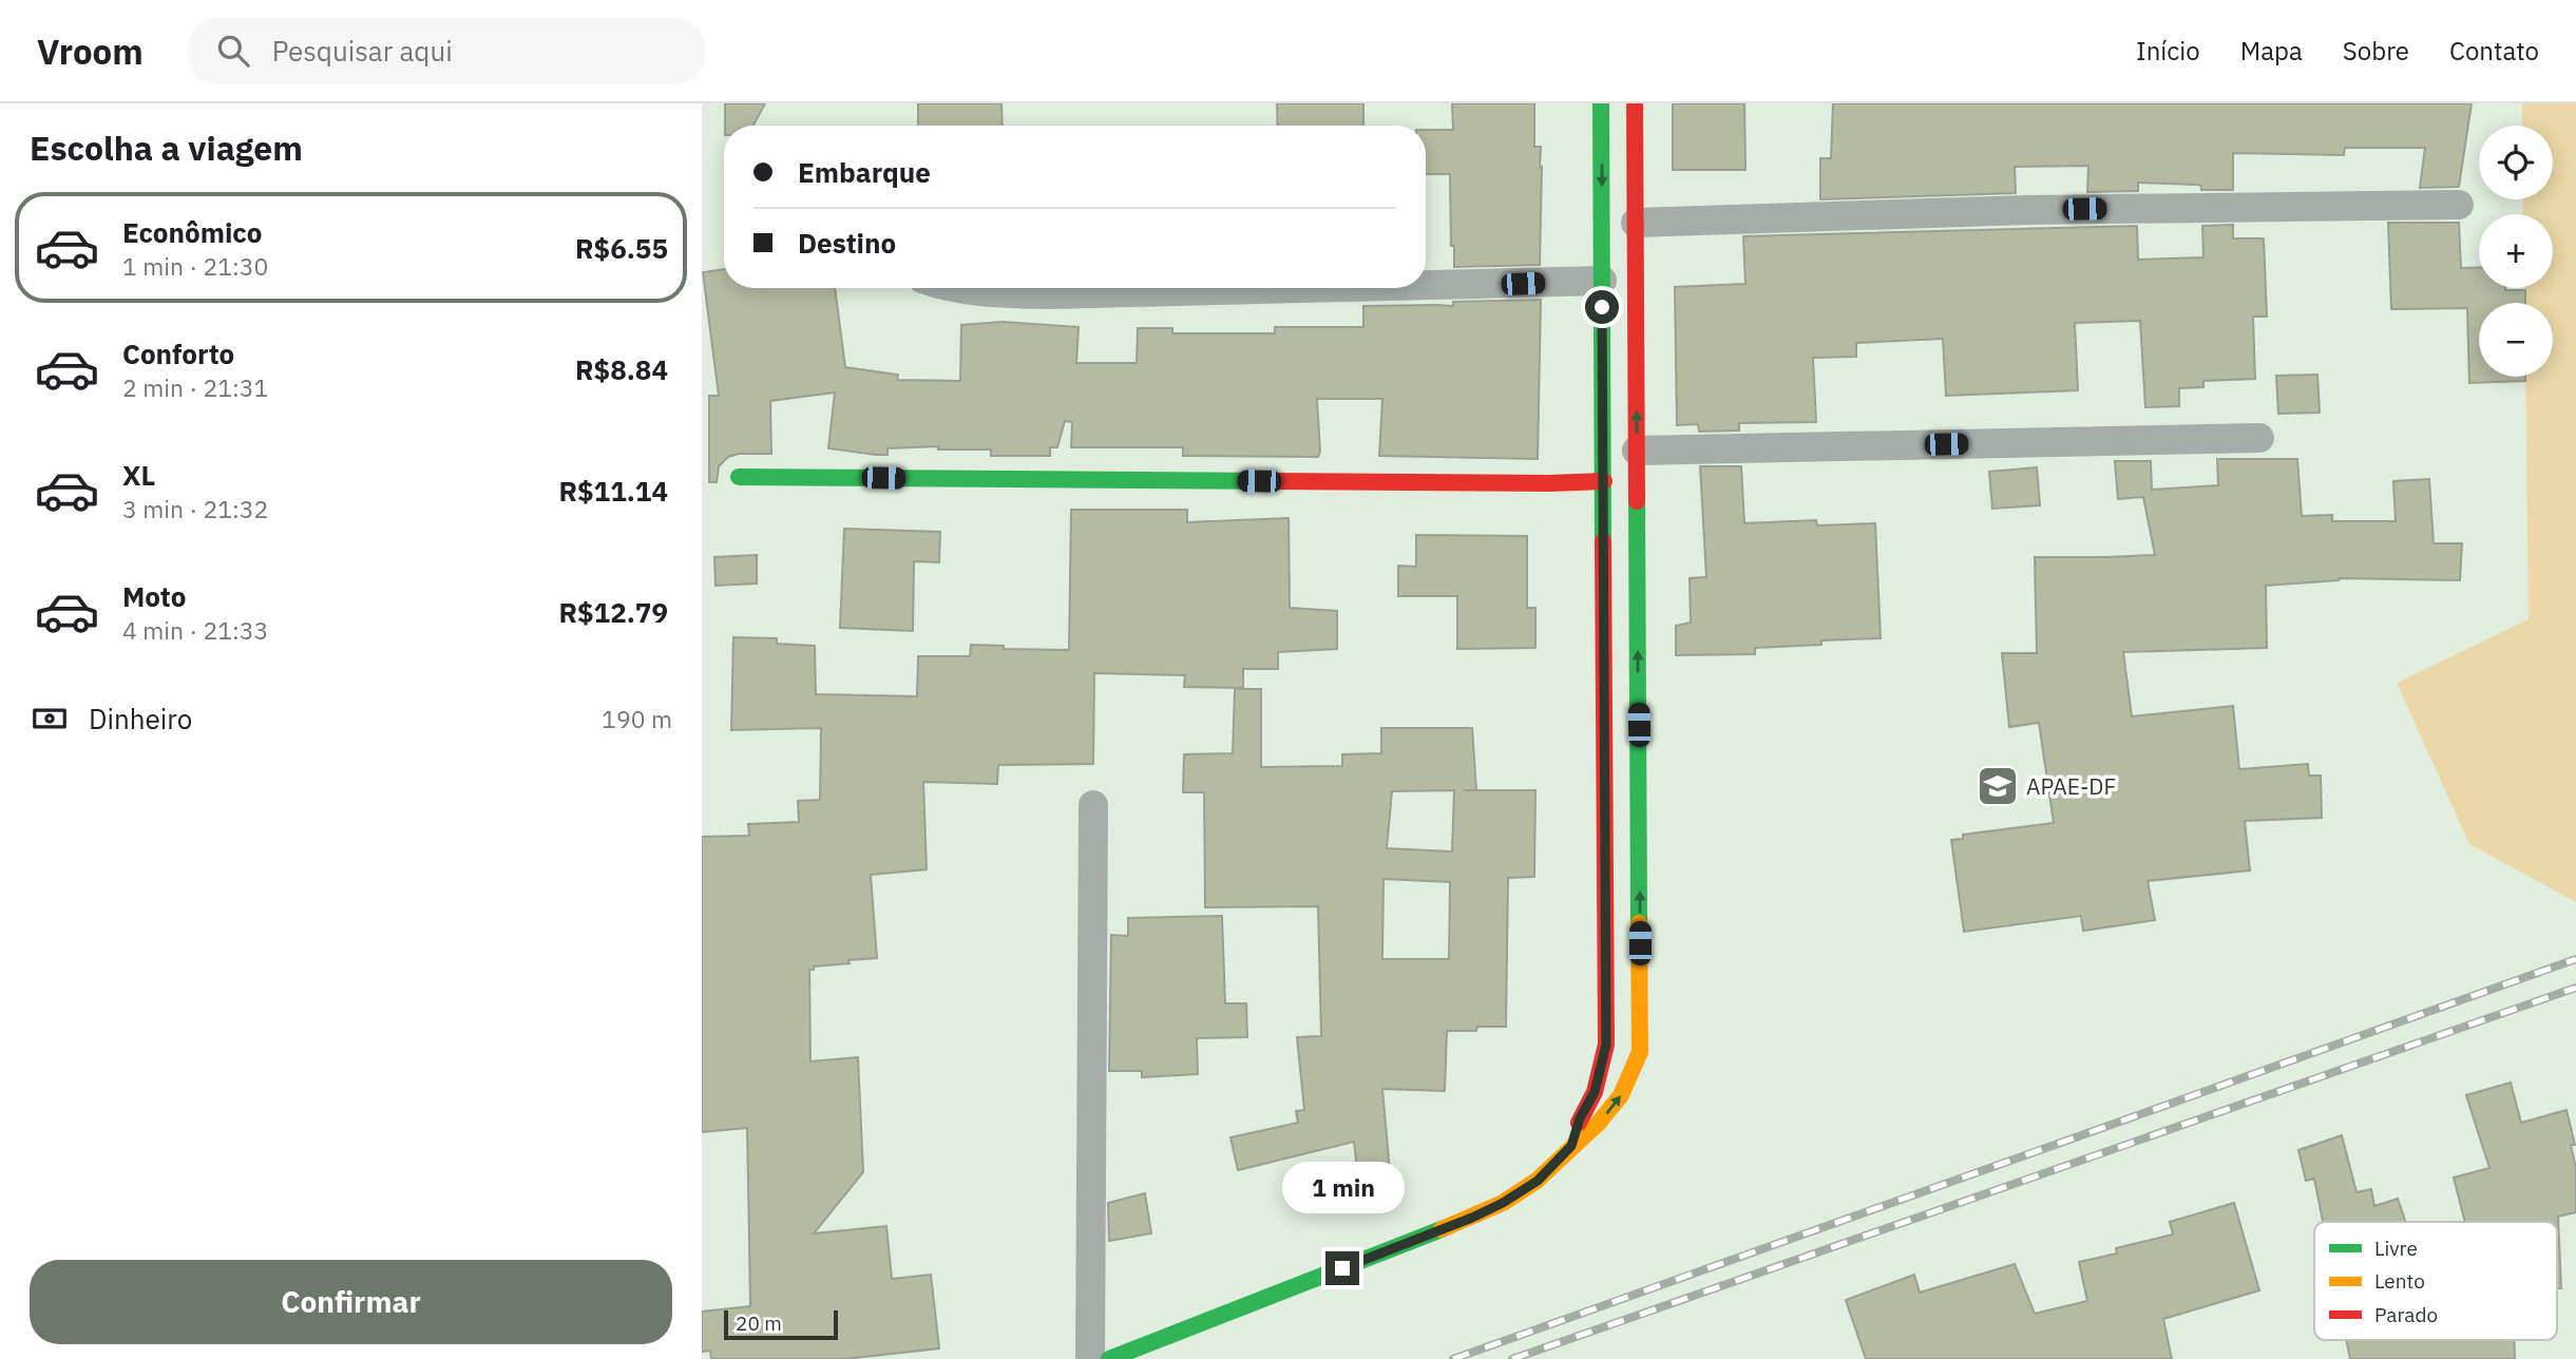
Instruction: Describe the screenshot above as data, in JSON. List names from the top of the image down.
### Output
{
  "places": {
    "school or university": ["APAE-DF"]
  },
  "legend": ["Livre", "Lento", "Parado"],
  "scale_bar": "20 m",
  "page": {
    "header": "Vroom",
    "search": "Pesquisar aqui",
    "nav": [
      "Início",
      "Mapa",
      "Sobre",
      "Contato"
    ],
    "heading": "Escolha a viagem",
    "map_buttons": ["+", "−"],
    "banner": ["Embarque", "Destino"],
    "list": [
      {
        "name": "Econômico",
        "note": "1 min · 21:30",
        "value": "R$6.55"
      },
      {
        "name": "Conforto",
        "note": "2 min · 21:31",
        "value": "R$8.84"
      },
      {
        "name": "XL",
        "note": "3 min · 21:32",
        "value": "R$11.14"
      },
      {
        "name": "Moto",
        "note": "4 min · 21:33",
        "value": "R$12.79"
      }
    ],
    "pay": ["Dinheiro", "190 m"],
    "bubble": "1 min",
    "buttons": "Confirmar",
    "scale": "20 m"
  }
}
